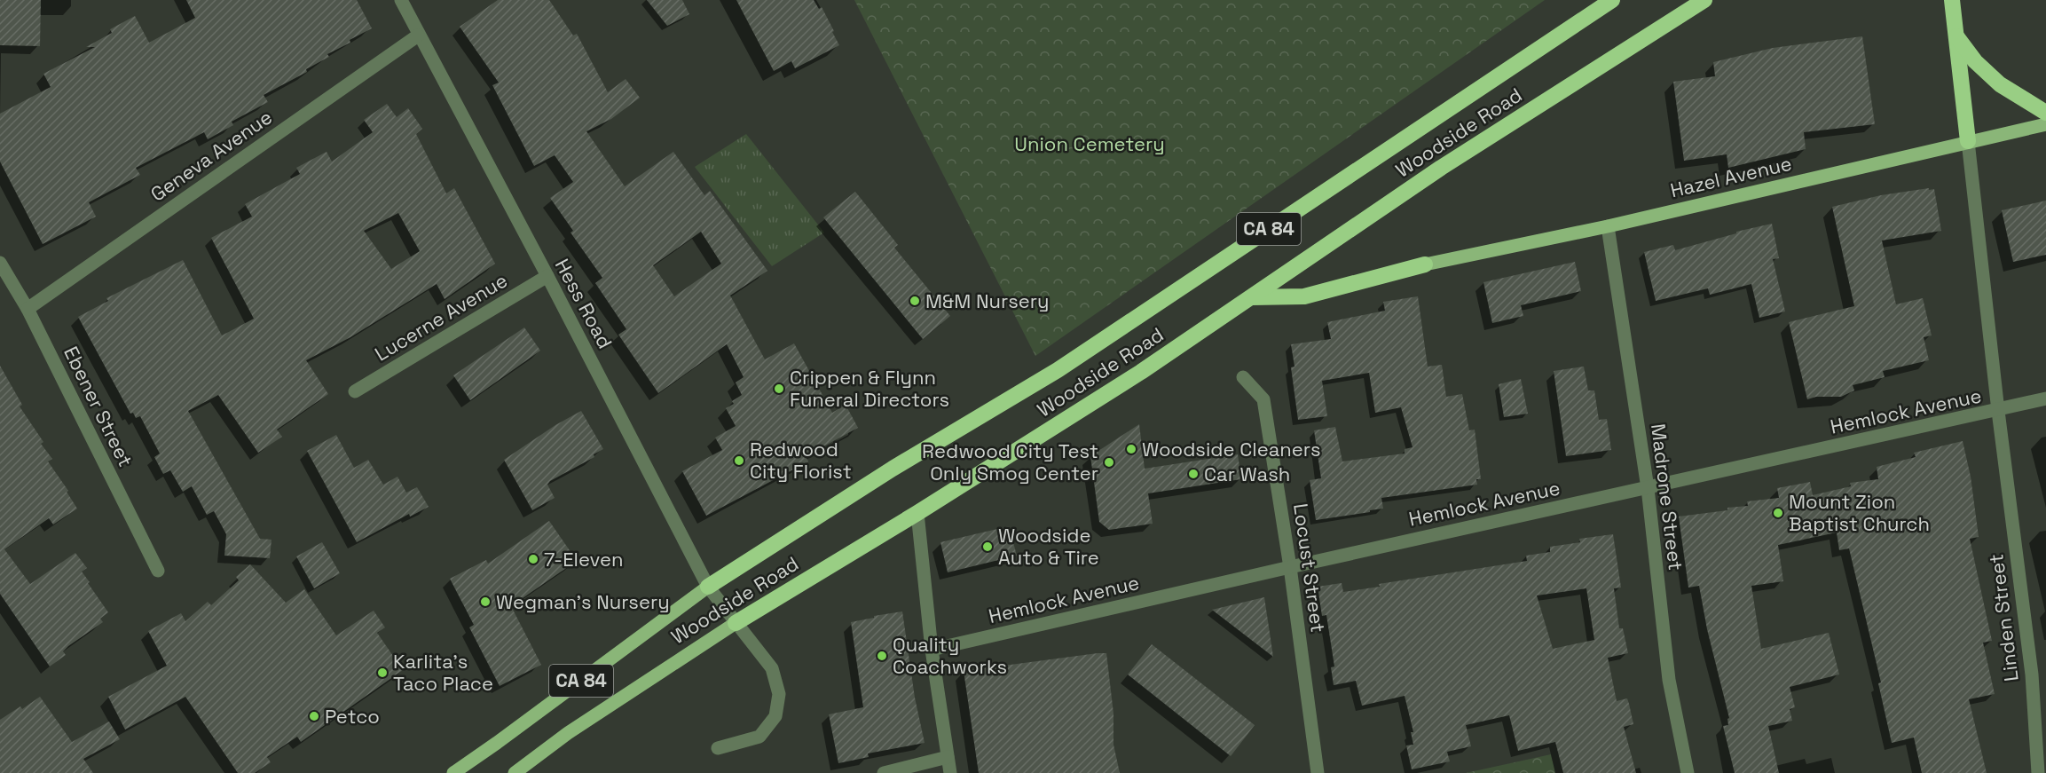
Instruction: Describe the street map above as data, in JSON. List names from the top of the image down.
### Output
{
  "streets": {
    "highway": ["Woodside Road", "CA 84"],
    "main road": ["Hazel Avenue"],
    "street": [
      "Geneva Avenue",
      "Hess Road",
      "Lucerne Avenue",
      "Ebener Street",
      "Hemlock Avenue",
      "Madrone Street",
      "Locust Street",
      "Linden Street"
    ]
  },
  "crossings": [
    ["Woodside Road", "Hess Road"],
    ["Geneva Avenue", "Hess Road"],
    ["Geneva Avenue", "Ebener Street"],
    ["Hazel Avenue", "Madrone Street"],
    ["Hazel Avenue", "Linden Street"],
    ["Hess Road", "Lucerne Avenue"],
    ["Hemlock Avenue", "Madrone Street"],
    ["Hemlock Avenue", "Locust Street"],
    ["Hemlock Avenue", "Linden Street"]
  ],
  "parks": ["Union Cemetery"],
  "places": [
    "M&M Nursery",
    "Crippen & Flynn Funeral Directors",
    "Woodside Cleaners",
    "Redwood City Florist",
    "Redwood City Test Only Smog Center",
    "Car Wash",
    "Mount Zion Baptist Church",
    "Woodside Auto & Tire",
    "7-Eleven",
    "Wegman's Nursery",
    "Quality Coachworks",
    "Karlita's Taco Place",
    "Petco"
  ]
}
